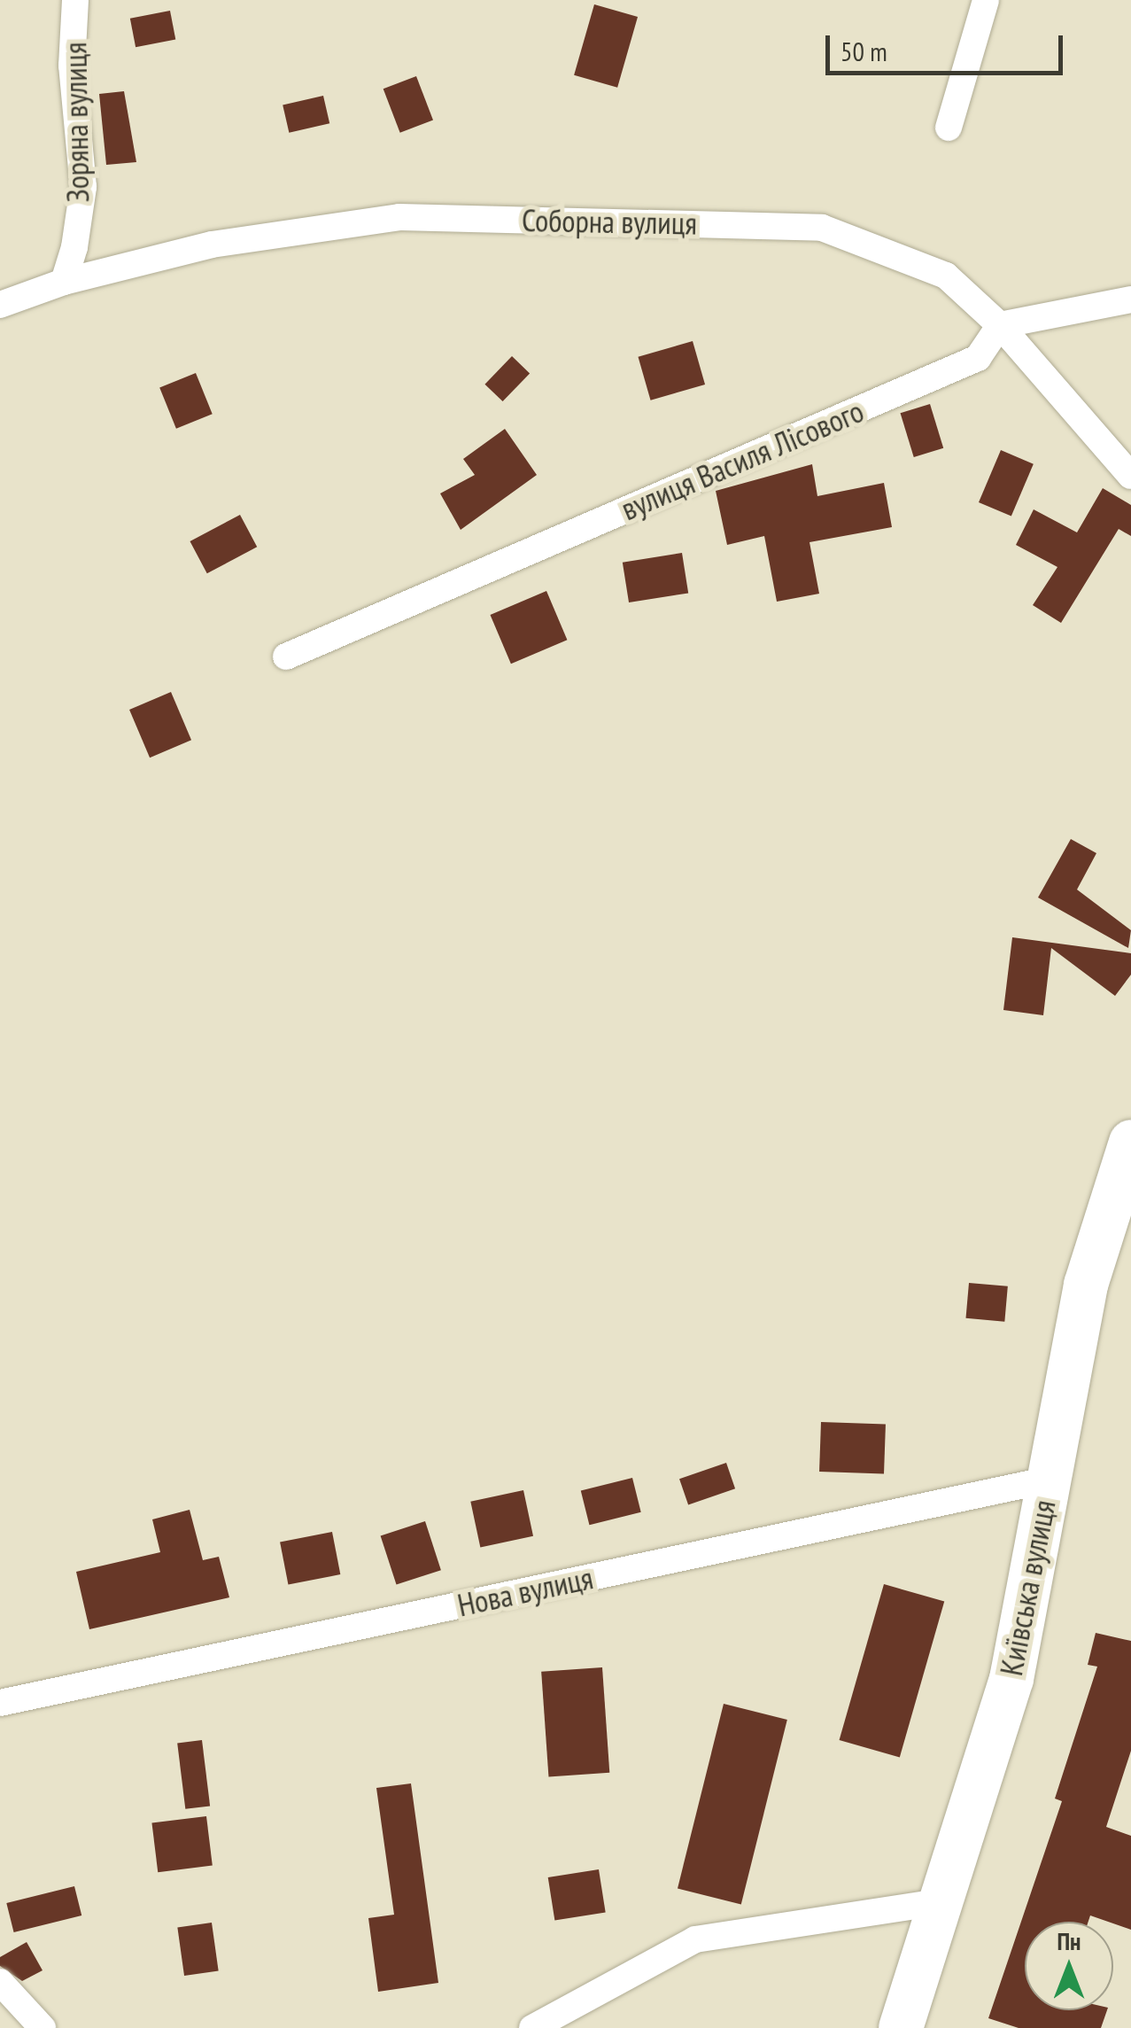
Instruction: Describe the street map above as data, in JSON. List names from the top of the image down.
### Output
{
  "streets": {
    "main road": ["Київська вулиця"],
    "street": [
      "Зоряна вулиця",
      "Соборна вулиця",
      "вулиця Василя Лісового",
      "Нова вулиця"
    ]
  },
  "crossings": [
    ["Зоряна вулиця", "Соборна вулиця"],
    ["Соборна вулиця", "вулиця Василя Лісового"],
    ["Київська вулиця", "Нова вулиця"]
  ],
  "scale_bar": "50 m",
  "north": "top"
}
